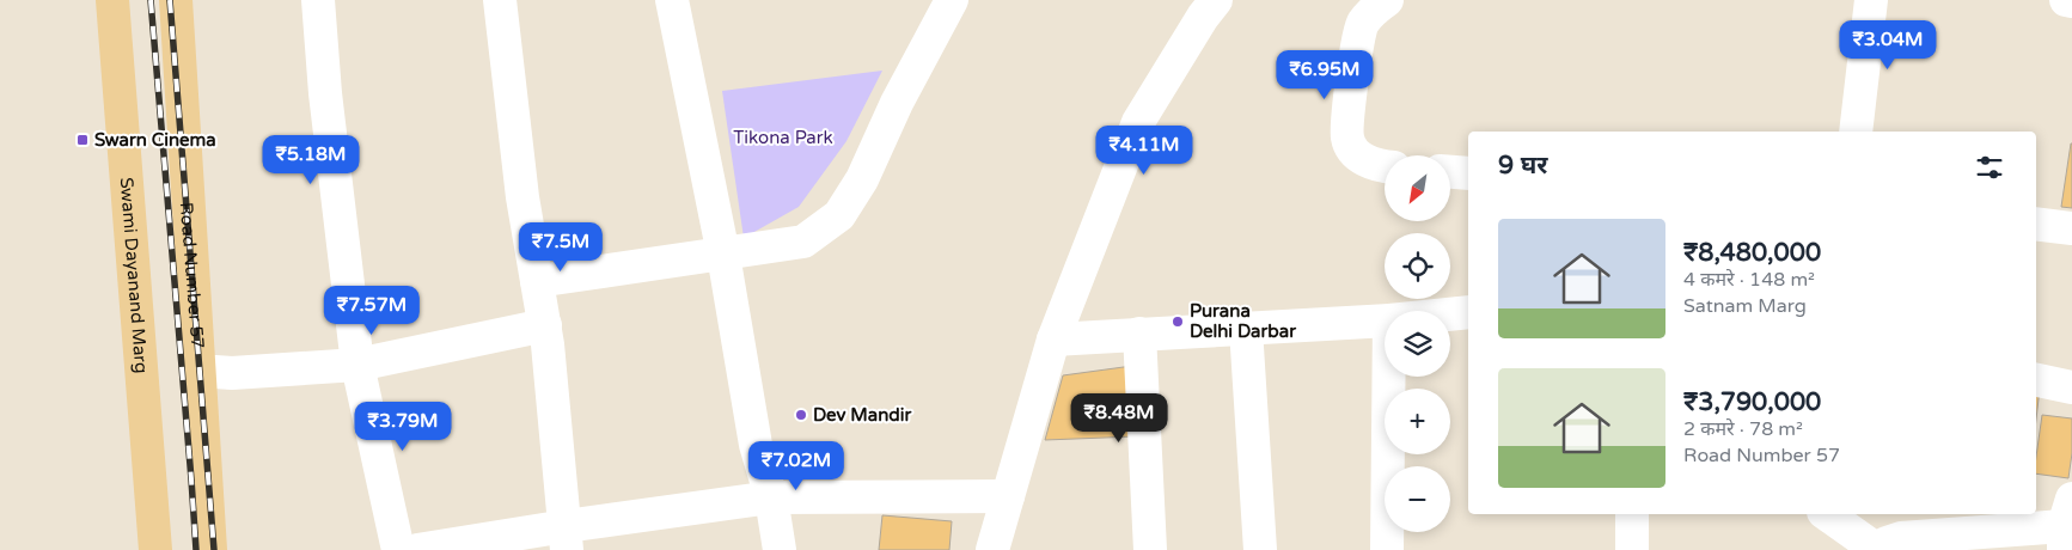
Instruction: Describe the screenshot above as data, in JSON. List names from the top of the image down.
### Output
{
  "streets": {
    "main road": ["Swami Dayanand Marg", "Road Number 57"]
  },
  "parks": ["Tikona Park"],
  "places": {
    "transit": ["Swarn Cinema"],
    "other": ["Purana Delhi Darbar", "Dev Mandir"]
  },
  "north": "bottom left",
  "page": {
    "price": [
      "₹3.04M",
      "₹6.95M",
      "₹4.11M",
      "₹5.18M",
      "₹7.5M",
      "₹7.57M",
      "₹8.48M",
      "₹3.79M",
      "₹7.02M"
    ],
    "heading": "9 घर",
    "map_buttons": ["+", "−"],
    "list": [
      {
        "name": "₹8,480,000",
        "note": "4 कमरे · 148 m² · Satnam Marg"
      },
      {
        "name": "₹3,790,000",
        "note": "2 कमरे · 78 m² · Road Number 57"
      }
    ]
  }
}
